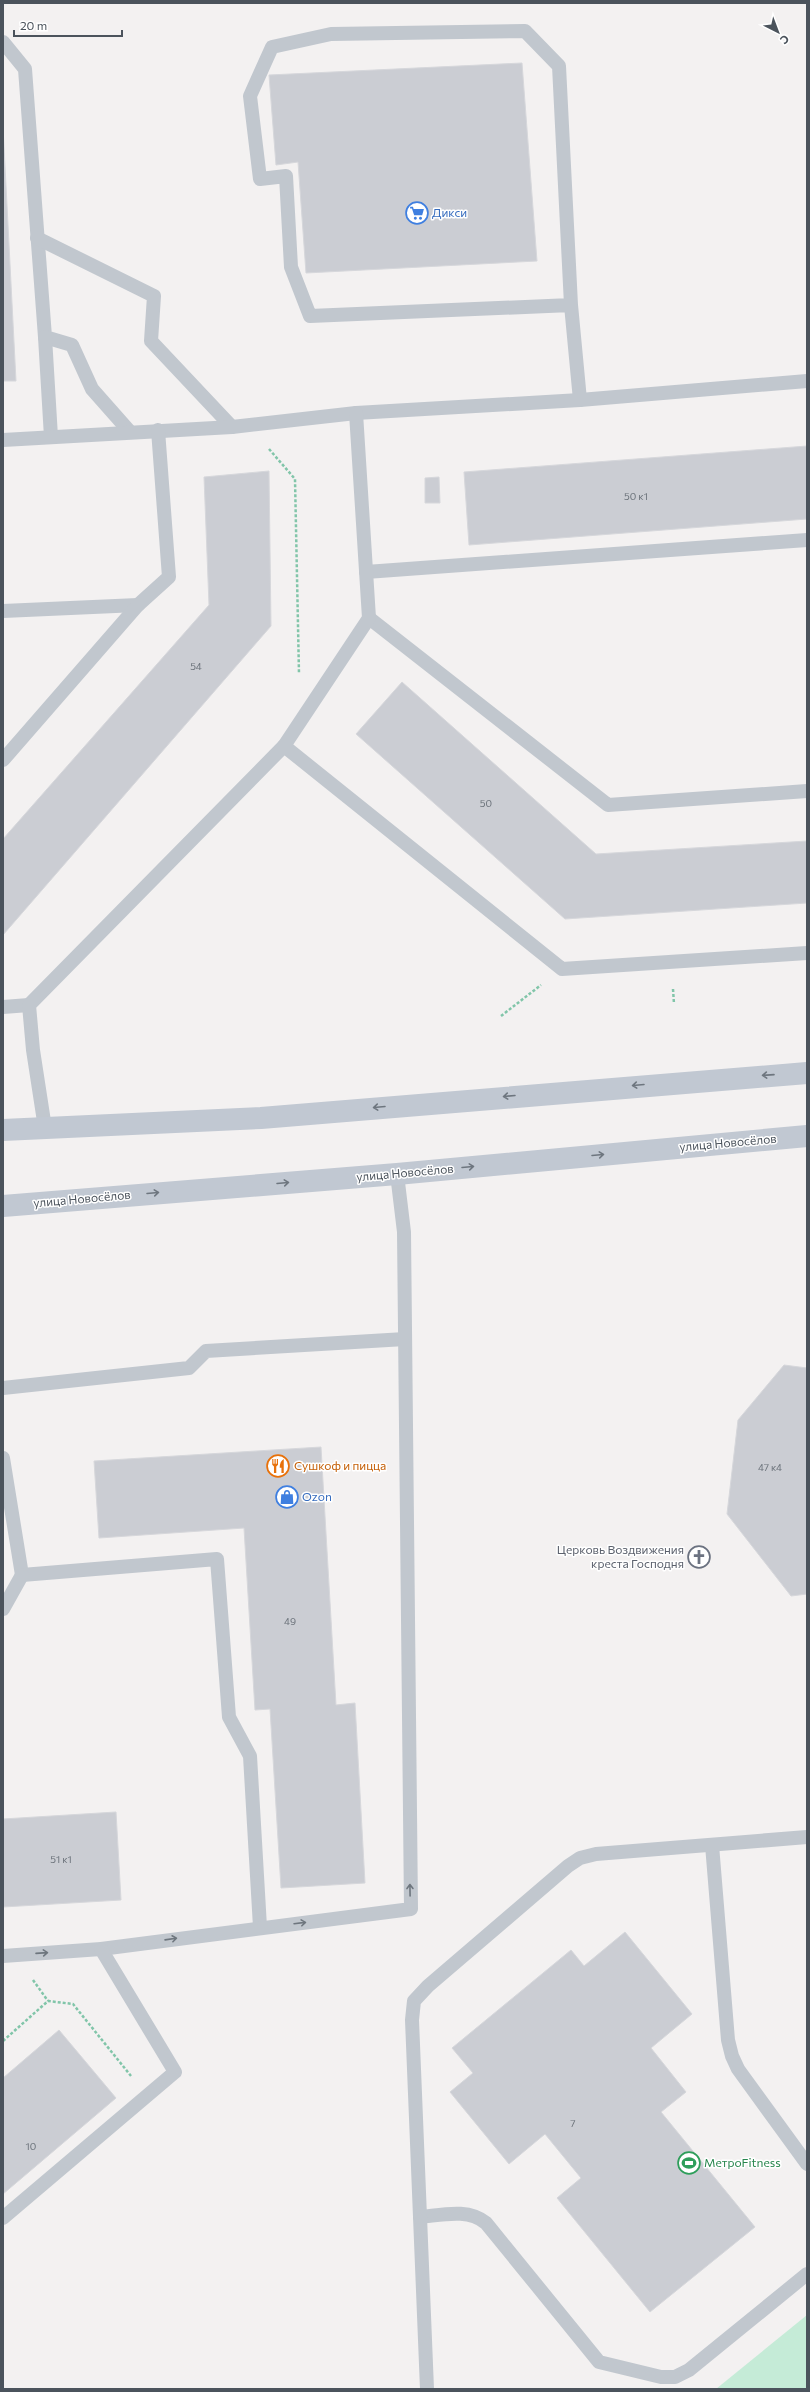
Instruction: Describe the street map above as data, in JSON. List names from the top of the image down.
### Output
{
  "streets": {
    "main road": ["улица Новосёлов"]
  },
  "places": {
    "supermarket": ["Дикси"],
    "restaurant": ["Сушкоф и пицца"],
    "shop": ["Ozon"],
    "church": ["Церковь Воздвижения креста Господня"],
    "sports": ["МетроFitness"]
  },
  "house_numbers": [
    "50 к1",
    "54",
    "50",
    "47 к4",
    "49",
    "51 к1",
    "7",
    "10"
  ],
  "scale_bar": "20 m",
  "north": "bottom right"
}
